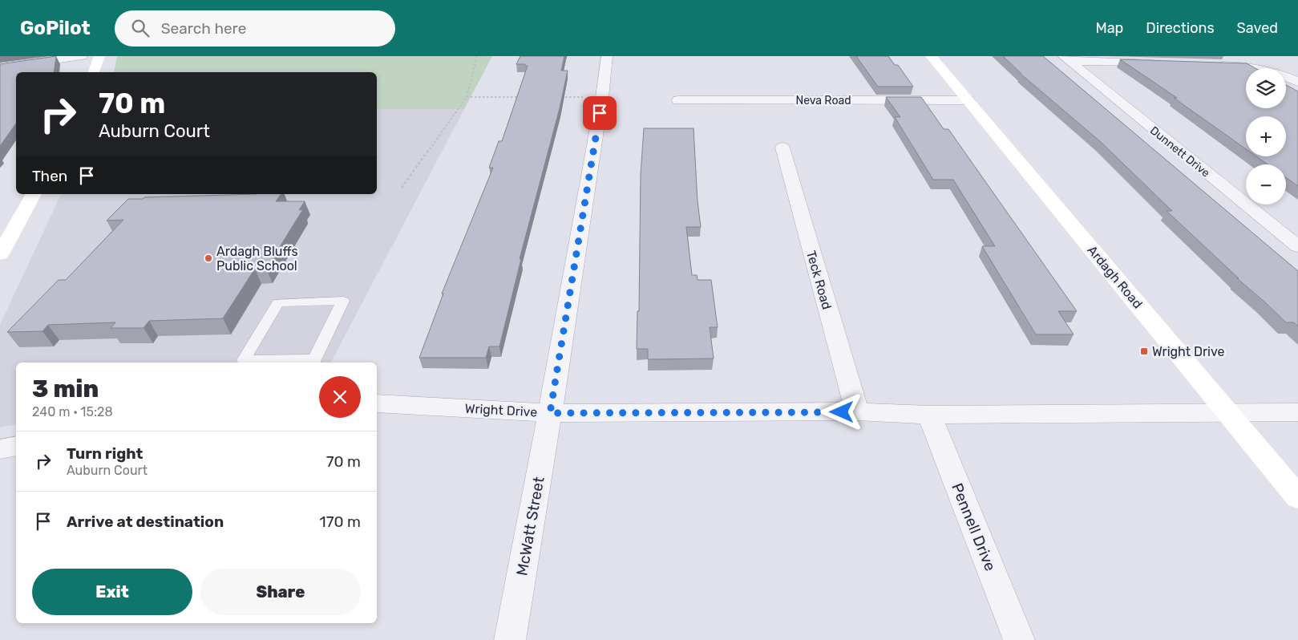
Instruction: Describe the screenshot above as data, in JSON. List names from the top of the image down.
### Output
{
  "streets": {
    "street": [
      "Neva Road",
      "Dunnett Drive",
      "Ardagh Road",
      "Teck Road",
      "Wright Drive",
      "McWatt Street",
      "Pennell Drive"
    ]
  },
  "crossings": [
    ["Neva Road", "Ardagh Road"],
    ["Ardagh Road", "Wright Drive"],
    ["Teck Road", "Wright Drive"],
    ["Wright Drive", "McWatt Street"],
    ["Wright Drive", "Pennell Drive"]
  ],
  "places": {
    "other": ["Ardagh Bluffs Public School"],
    "transit": ["Wright Drive"]
  },
  "page": {
    "header": "GoPilot",
    "search": "Search here",
    "nav": ["Map", "Directions", "Saved"],
    "map_buttons": ["+", "−"],
    "turn": ["70 m", "Auburn Court"],
    "then": "Then",
    "heading": ["3 min", "240 m · 15:28"],
    "list": [
      {
        "name": "Turn right",
        "note": "Auburn Court",
        "value": "70 m"
      },
      {
        "name": "Arrive at destination",
        "value": "170 m"
      }
    ],
    "buttons": ["Exit", "Share"]
  }
}
